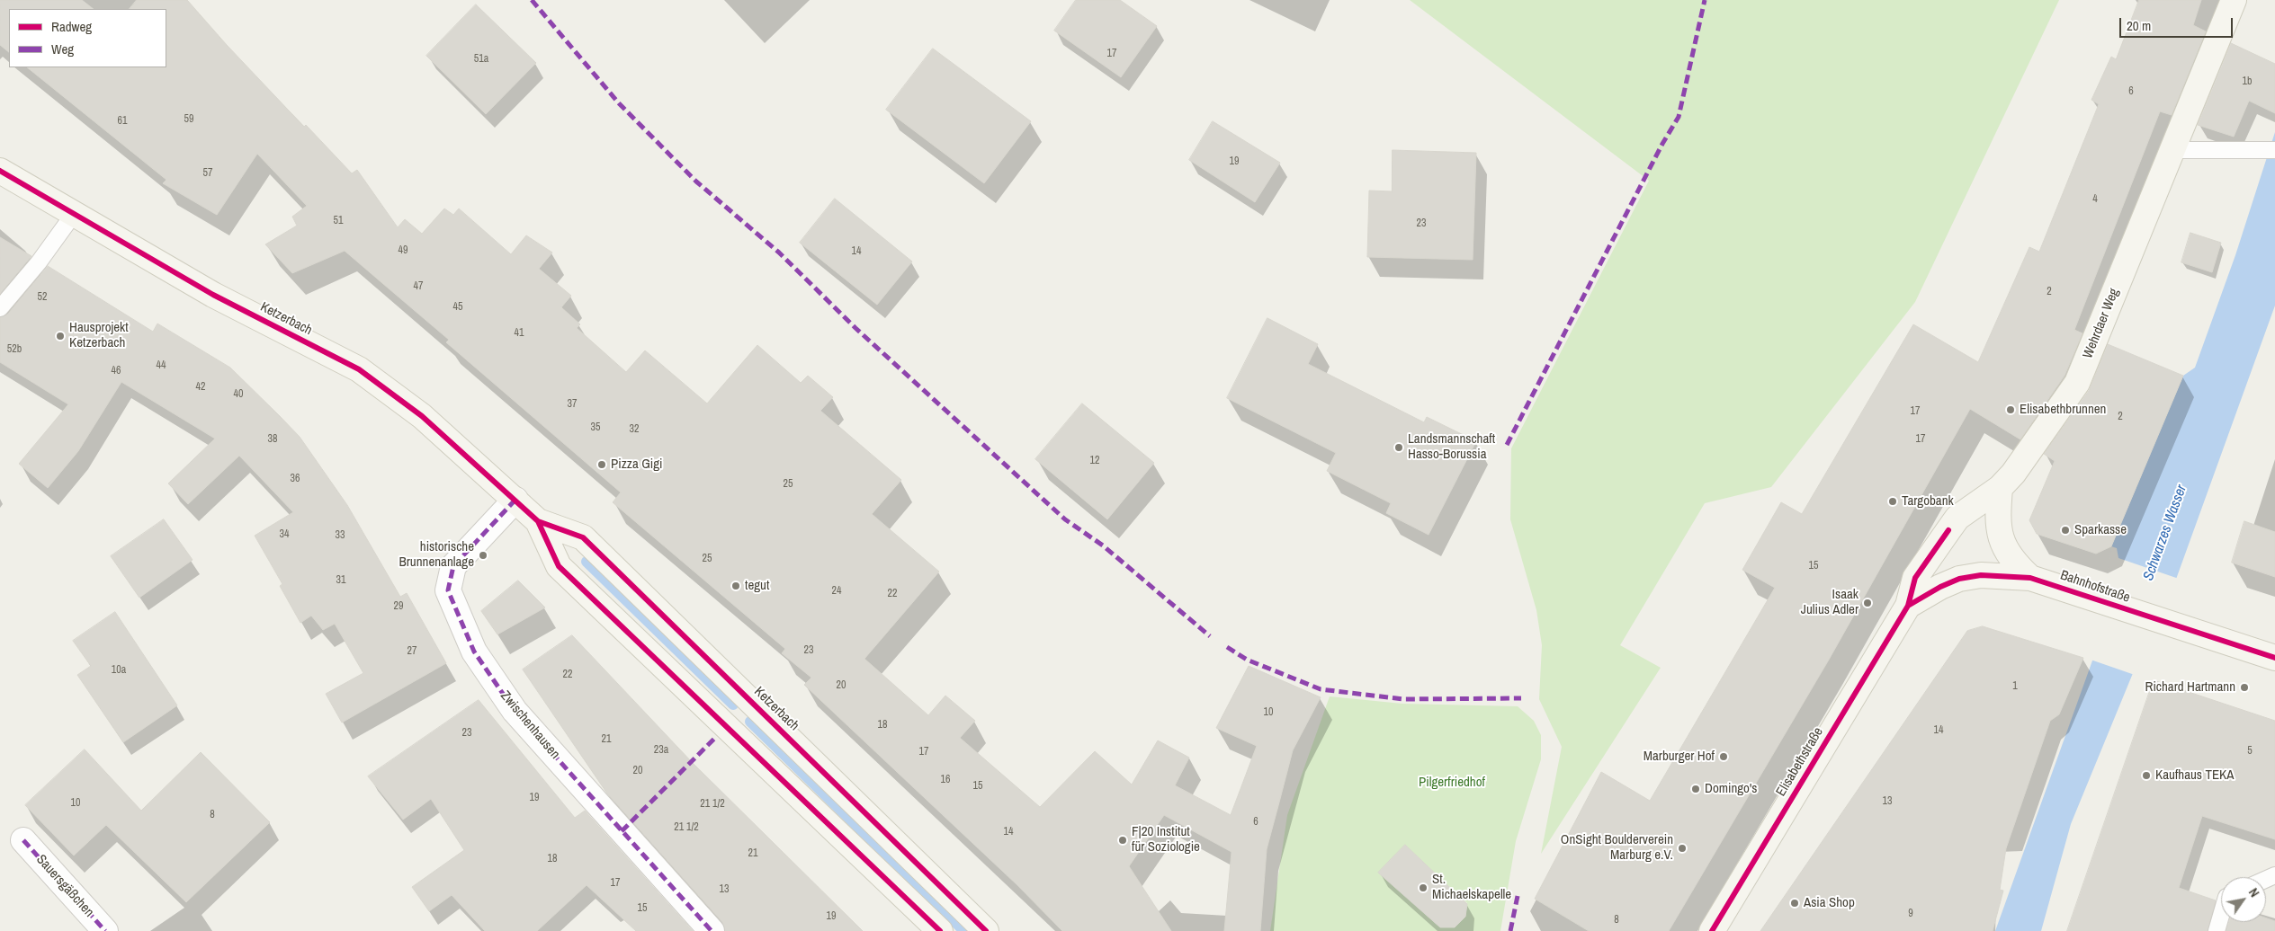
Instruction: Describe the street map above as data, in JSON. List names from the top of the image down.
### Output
{
  "streets": {
    "main road": [
      "Ketzerbach",
      "Wehrdaer Weg",
      "Bahnhofstraße",
      "Elisabethstraße"
    ],
    "street": ["Zwischenhausen", "Sauersgäßchen"]
  },
  "crossings": [
    ["Ketzerbach", "Zwischenhausen"],
    ["Wehrdaer Weg", "Bahnhofstraße"],
    ["Wehrdaer Weg", "Elisabethstraße"],
    ["Bahnhofstraße", "Elisabethstraße"]
  ],
  "water": ["Schwarzes Wasser"],
  "parks": ["Pilgerfriedhof"],
  "places": [
    "Hausprojekt Ketzerbach",
    "Elisabethbrunnen",
    "Landsmannschaft Hasso-Borussia",
    "Pizza Gigi",
    "Targobank",
    "Sparkasse",
    "historische Brunnenanlage",
    "tegut",
    "Isaak Julius Adler",
    "Richard Hartmann",
    "Marburger Hof",
    "Kaufhaus TEKA",
    "Domingo's",
    "F|20 Institut für Soziologie",
    "OnSight Boulderverein Marburg e.V.",
    "St. Michaelskapelle",
    "Asia Shop"
  ],
  "house_numbers": [
    "17",
    "51a",
    "1b",
    "6",
    "59",
    "61",
    "19",
    "57",
    "4",
    "51",
    "23",
    "49",
    "14",
    "47",
    "2",
    "52",
    "45",
    "41",
    "52b",
    "44",
    "46",
    "42",
    "40",
    "37",
    "17",
    "2",
    "35",
    "32",
    "38",
    "17",
    "12",
    "36",
    "25",
    "34",
    "33",
    "25",
    "15",
    "31",
    "24",
    "22",
    "29",
    "23",
    "27",
    "10a",
    "22",
    "20",
    "1",
    "10",
    "18",
    "14",
    "23",
    "21",
    "23a",
    "5",
    "17",
    "20",
    "16",
    "15",
    "19",
    "13",
    "10",
    "21 1/2",
    "8",
    "6",
    "21 1/2",
    "14",
    "21",
    "18",
    "17",
    "13",
    "15",
    "9",
    "19",
    "8"
  ],
  "legend": ["Radweg", "Weg"],
  "scale_bar": "20 m",
  "north": "top right"
}
